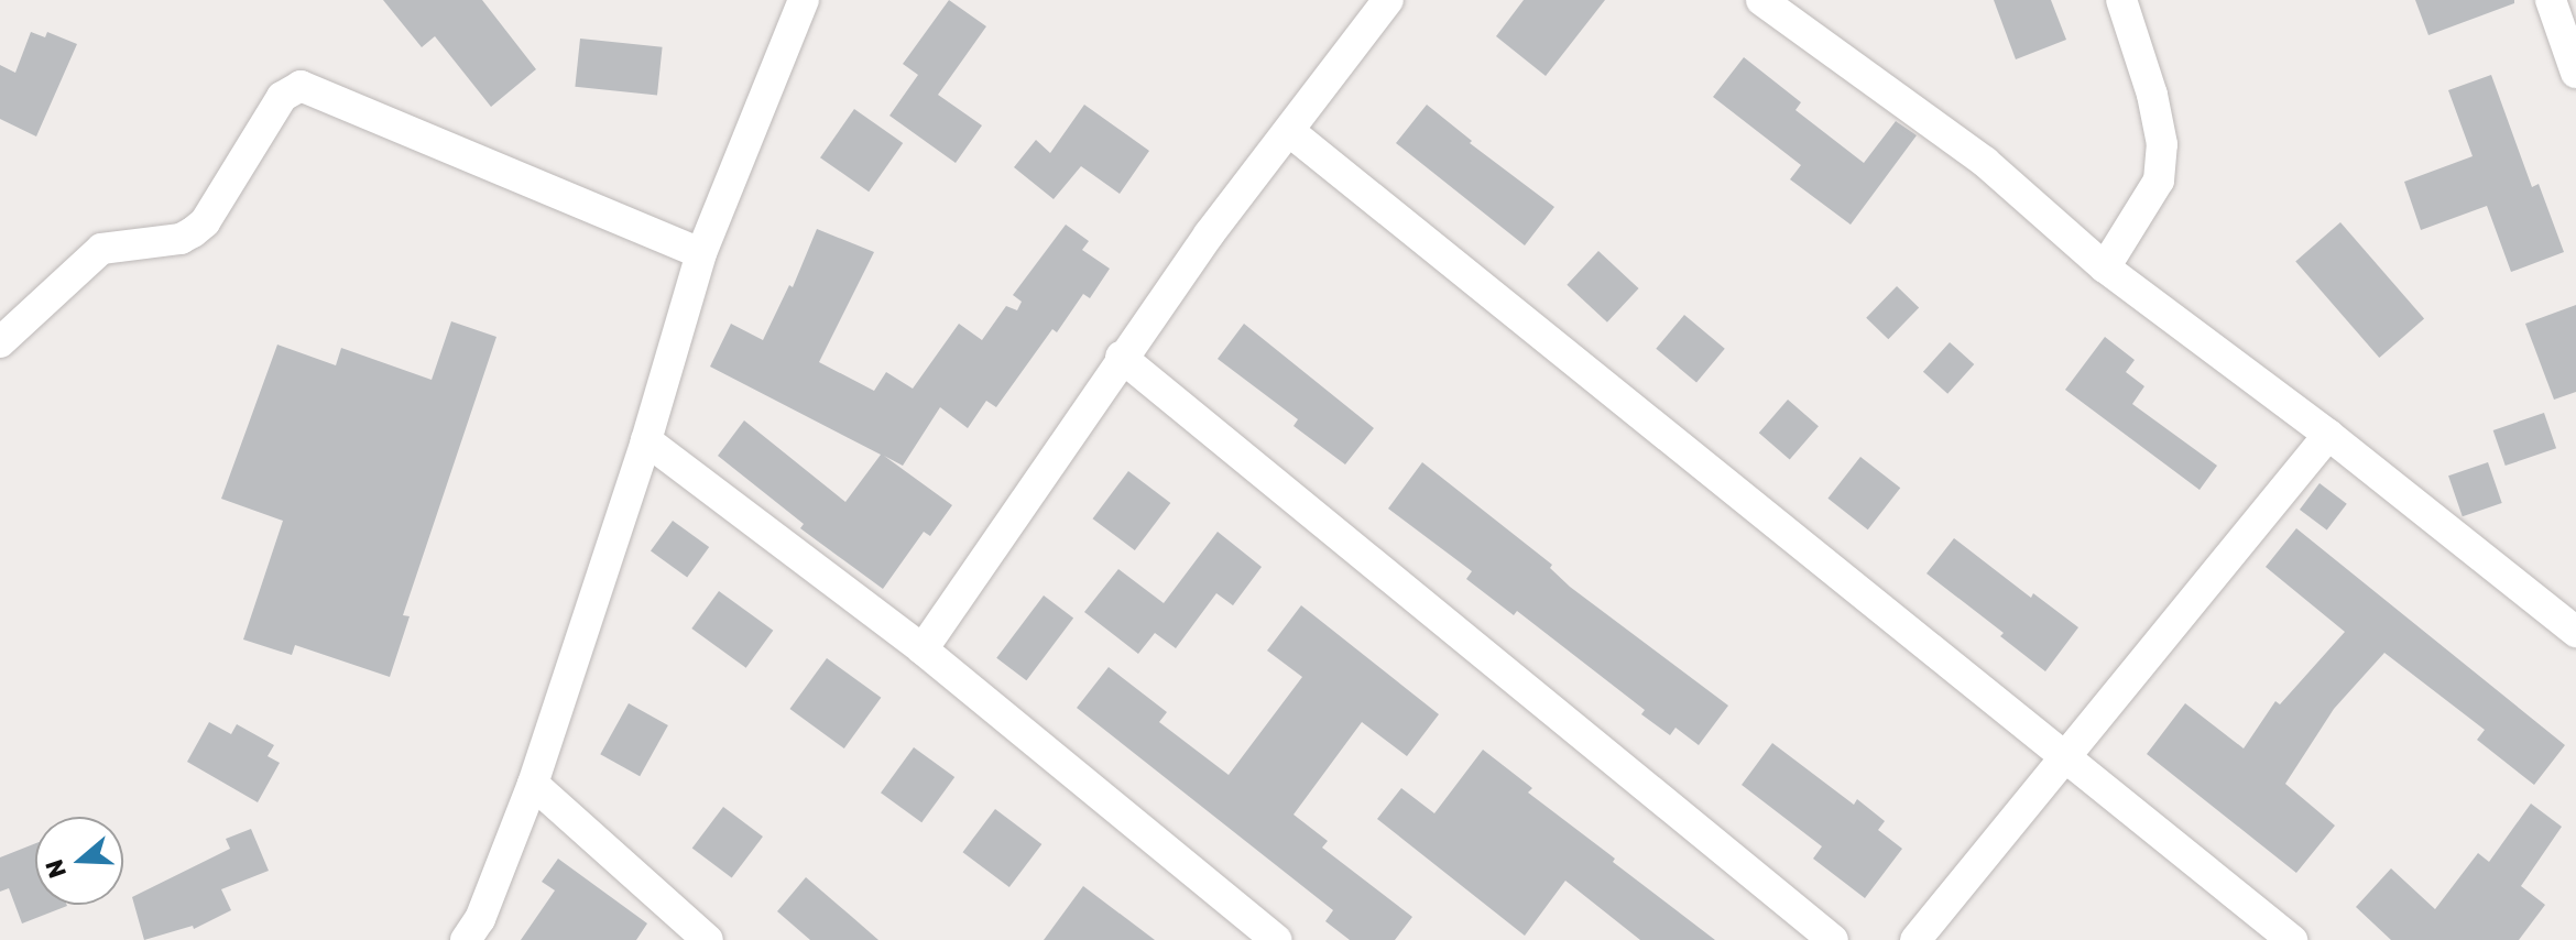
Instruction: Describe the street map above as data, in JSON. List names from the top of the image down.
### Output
{
  "north": "left"
}
